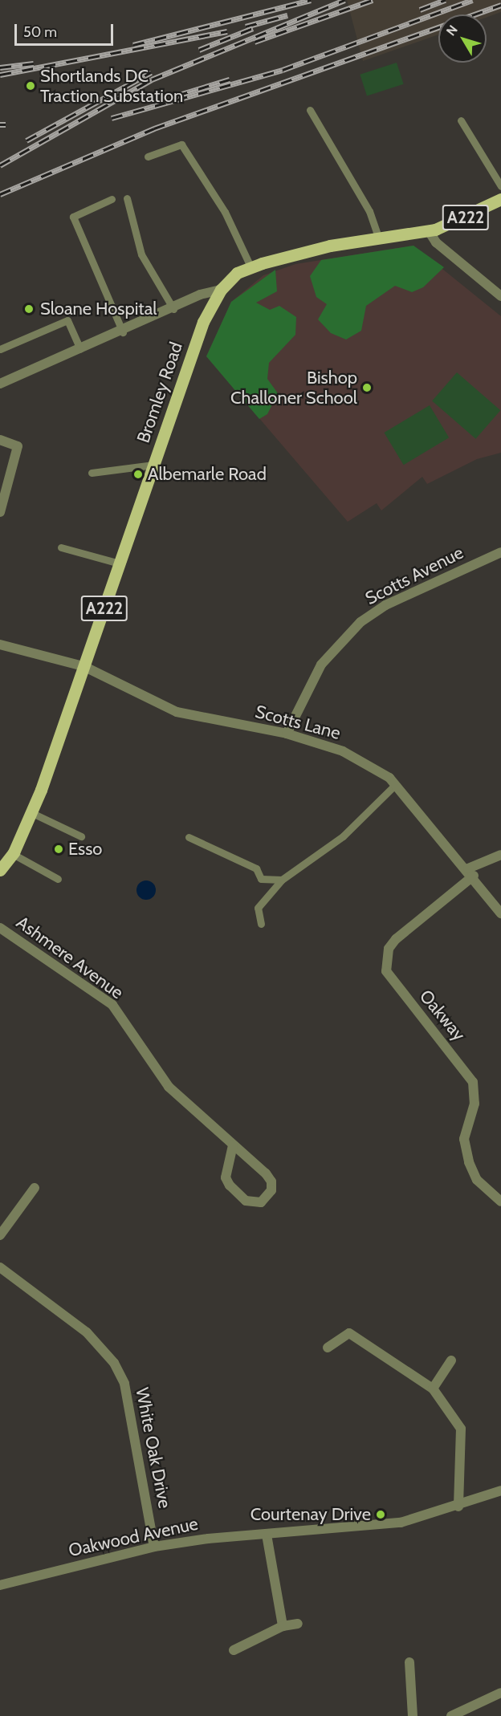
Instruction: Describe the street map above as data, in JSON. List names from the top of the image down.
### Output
{
  "streets": {
    "main road": ["A222", "Bromley Road"],
    "street": [
      "Scotts Avenue",
      "Scotts Lane",
      "Ashmere Avenue",
      "Oakway",
      "White Oak Drive",
      "Oakwood Avenue"
    ]
  },
  "crossings": [
    ["Bromley Road", "Scotts Lane"],
    ["Scotts Avenue", "Scotts Lane"],
    ["Scotts Lane", "Oakway"],
    ["White Oak Drive", "Oakwood Avenue"]
  ],
  "places": [
    "Shortlands DC Traction Substation",
    "Sloane Hospital",
    "Bishop Challoner School",
    "Albemarle Road",
    "Esso",
    "Courtenay Drive"
  ],
  "scale_bar": "50 m",
  "north": "top left"
}
